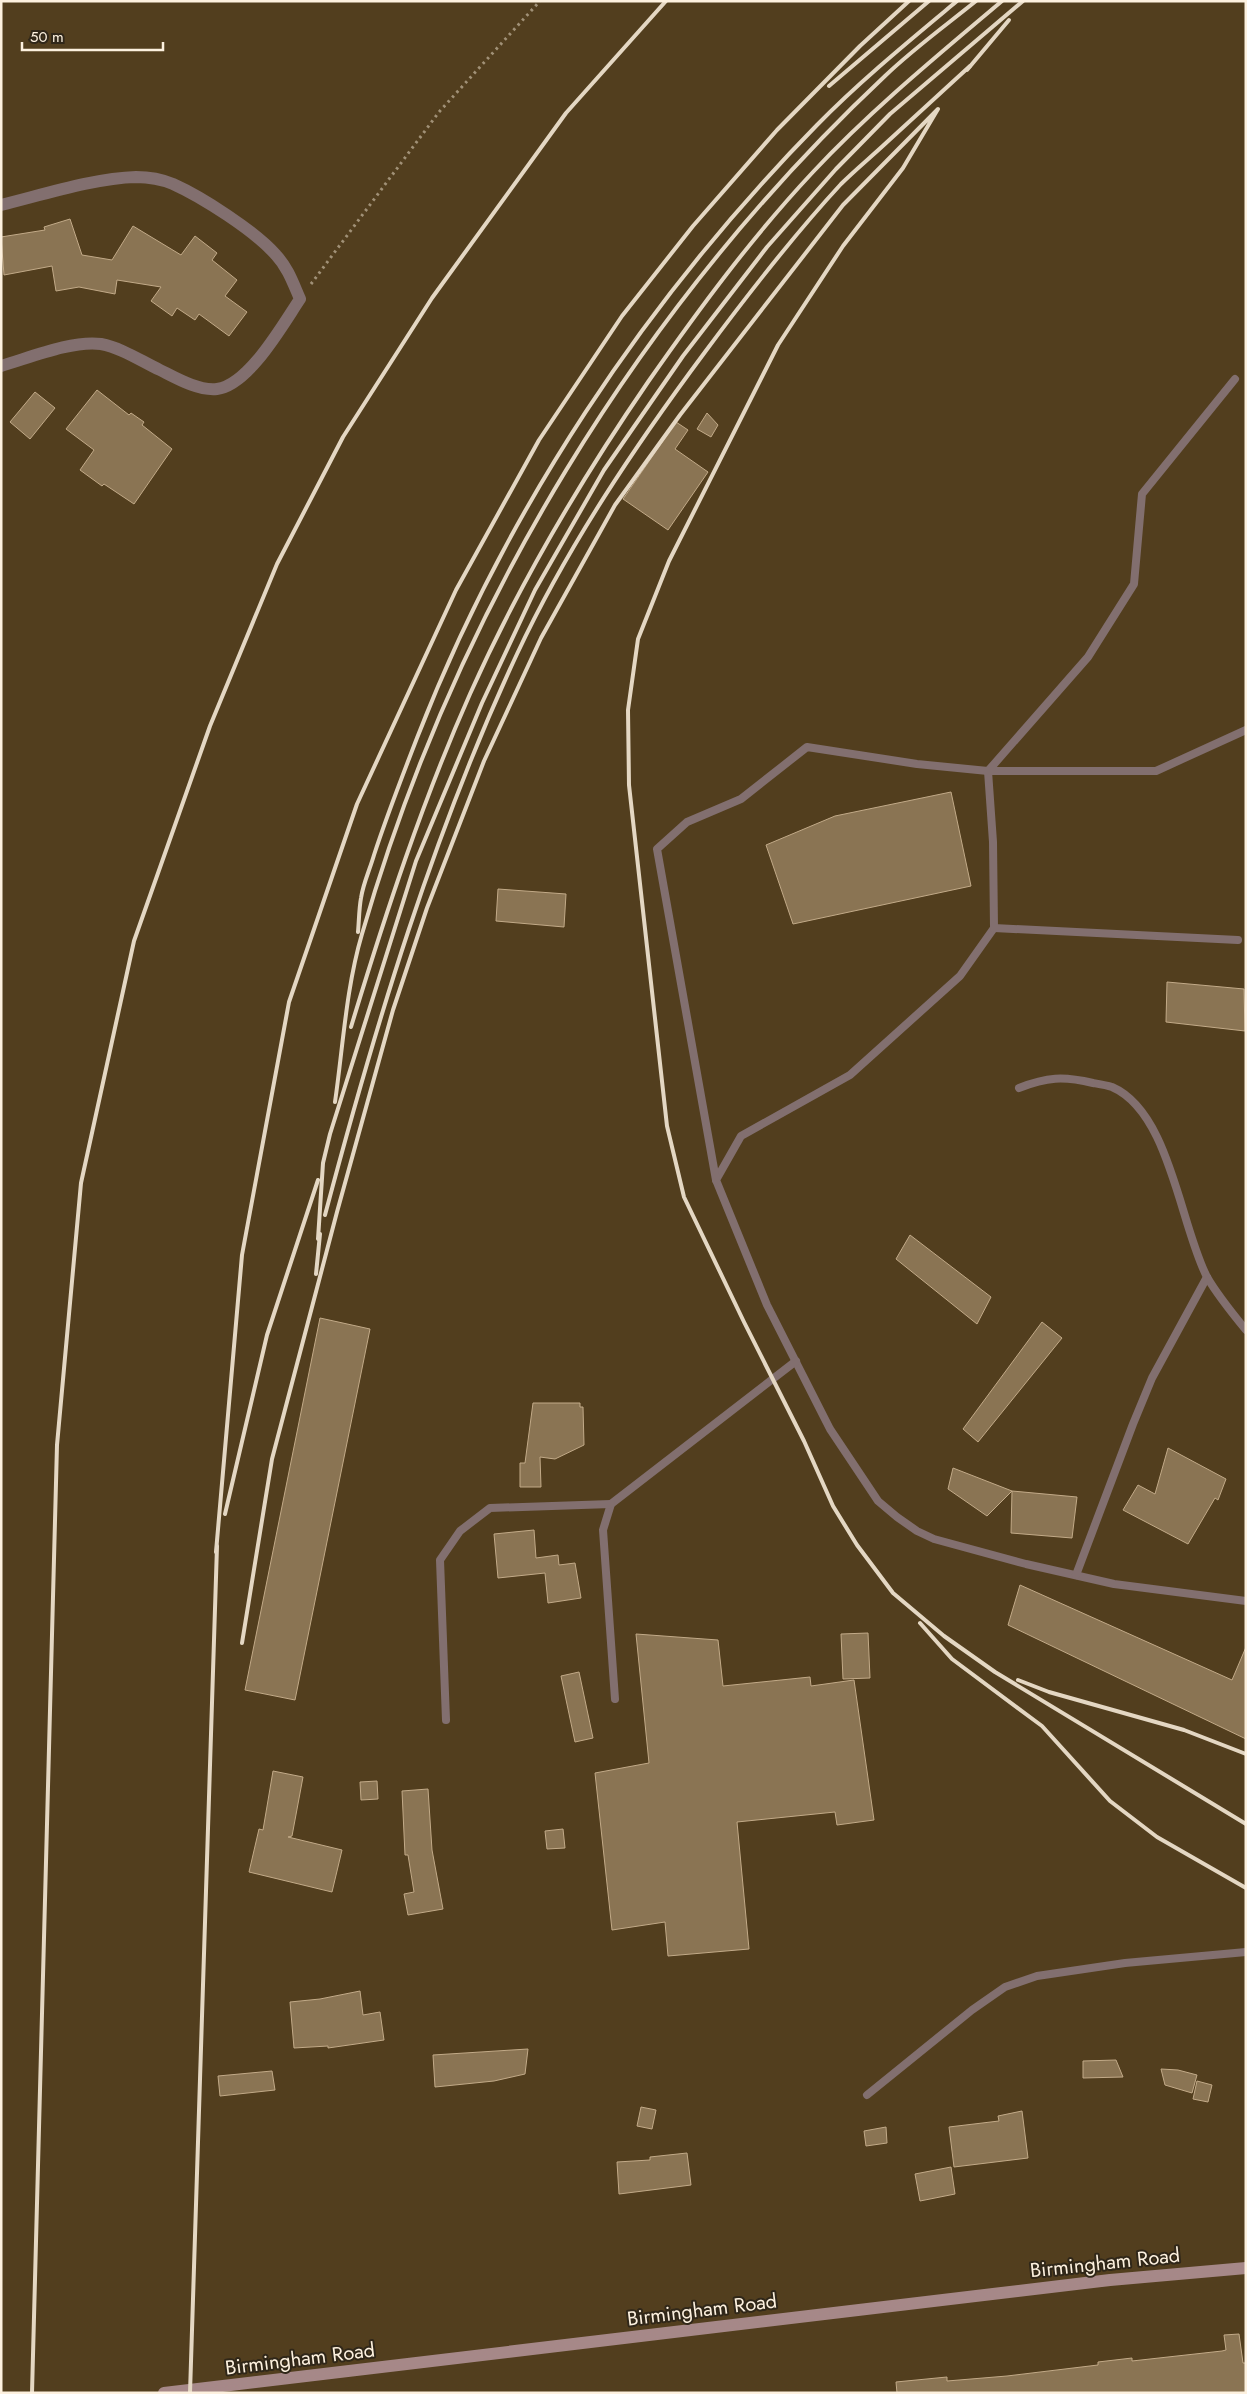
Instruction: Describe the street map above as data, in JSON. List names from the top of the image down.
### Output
{
  "streets": {
    "street": ["Birmingham Road"]
  },
  "scale_bar": "50 m"
}
